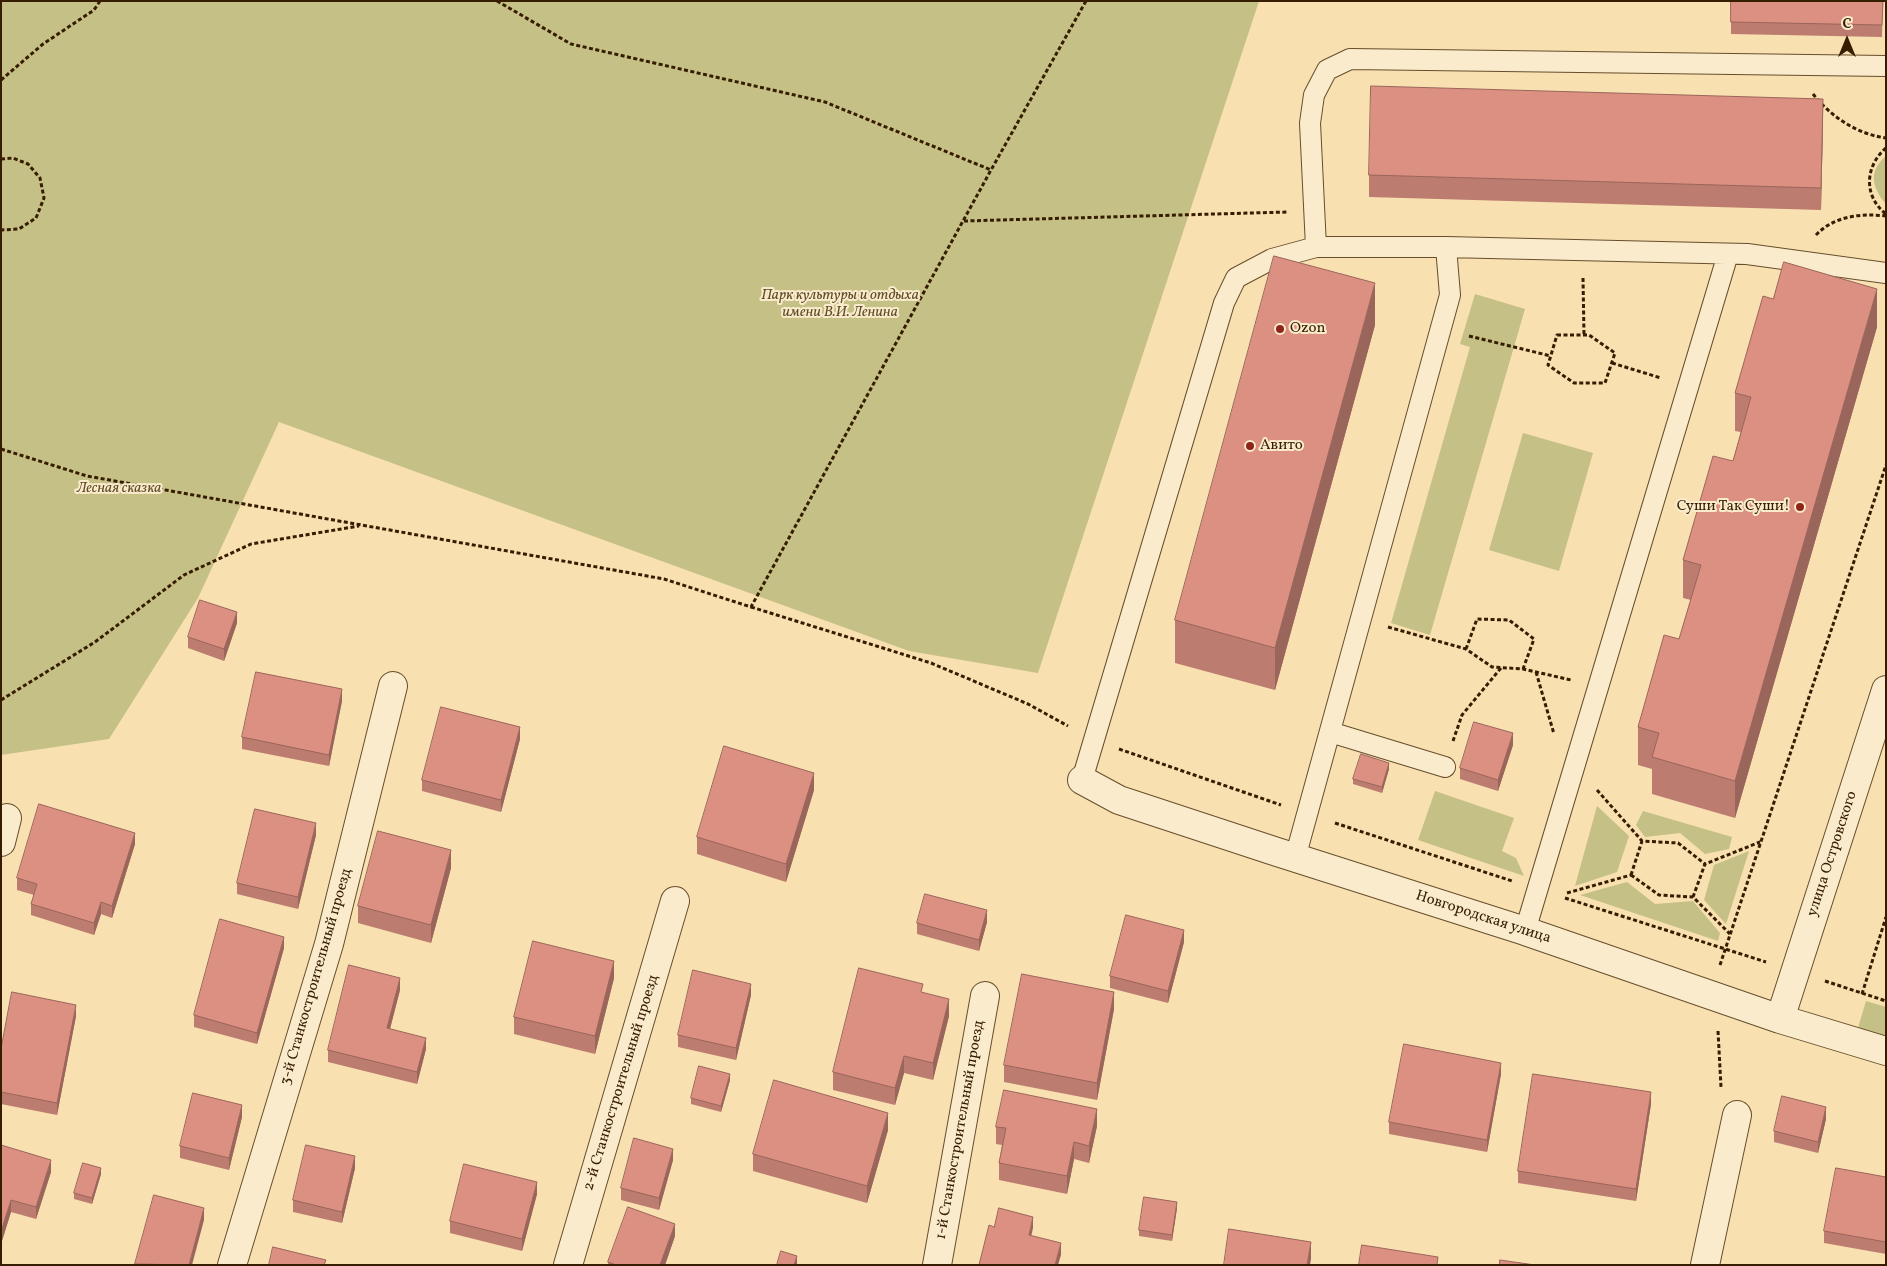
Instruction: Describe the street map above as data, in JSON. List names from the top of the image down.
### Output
{
  "streets": {
    "street": [
      "улица Островского",
      "Новгородская улица",
      "3-й Станкостроительный проезд",
      "2-й Станкостроительный проезд",
      "1-й Станкостроительный проезд"
    ]
  },
  "crossings": [
    ["улица Островского", "Новгородская улица"]
  ],
  "parks": ["Парк культуры и отдыха имени В.И. Ленина", "Лесная сказка"],
  "places": ["Ozon", "Авито", "Суши Так Суши!"],
  "north": "top"
}
